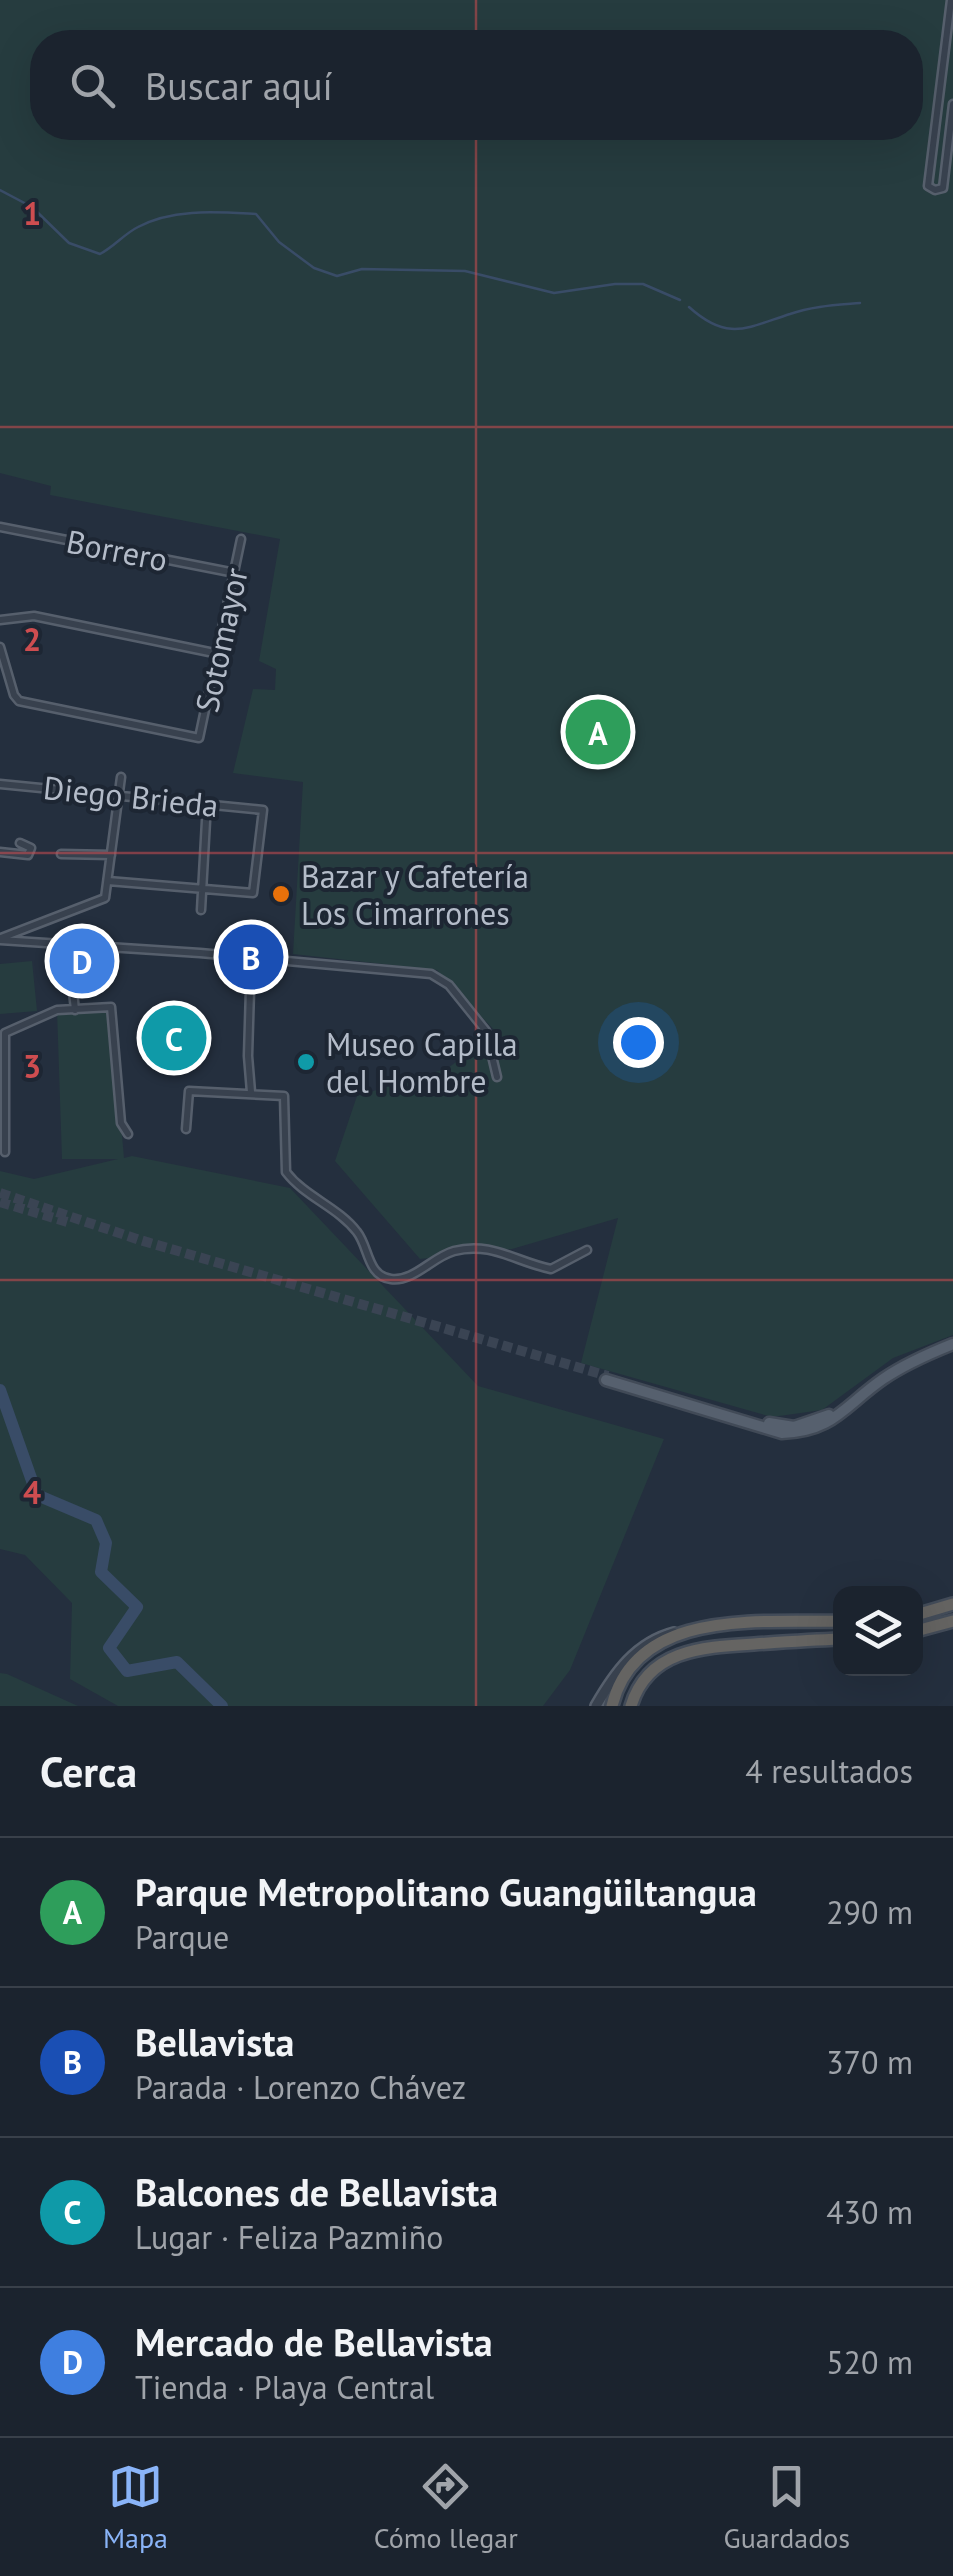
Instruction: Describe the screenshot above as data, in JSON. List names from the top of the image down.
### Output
{
  "streets": {
    "street": ["Borrero", "Sotomayor", "Diego Brieda"]
  },
  "crossings": [
    ["Borrero", "Sotomayor"]
  ],
  "places": ["Bazar y Cafetería Los Cimarrones", "Museo Capilla del Hombre"],
  "page": {
    "search": "Buscar aquí",
    "pins": [
      "A",
      "B",
      "D",
      "C"
    ],
    "heading": ["Cerca", "4 resultados"],
    "list": [
      {
        "mark": "A",
        "name": "Parque Metropolitano Guangüiltangua",
        "note": "Parque",
        "value": "290 m"
      },
      {
        "mark": "B",
        "name": "Bellavista",
        "note": "Parada · Lorenzo Chávez",
        "value": "370 m"
      },
      {
        "mark": "C",
        "name": "Balcones de Bellavista",
        "note": "Lugar · Feliza Pazmiño",
        "value": "430 m"
      },
      {
        "mark": "D",
        "name": "Mercado de Bellavista",
        "note": "Tienda · Playa Central",
        "value": "520 m"
      }
    ],
    "nav": ["Mapa", "Cómo llegar", "Guardados"]
  },
  "grid": {
    "rows": [
      "1",
      "2",
      "3",
      "4"
    ]
  }
}
